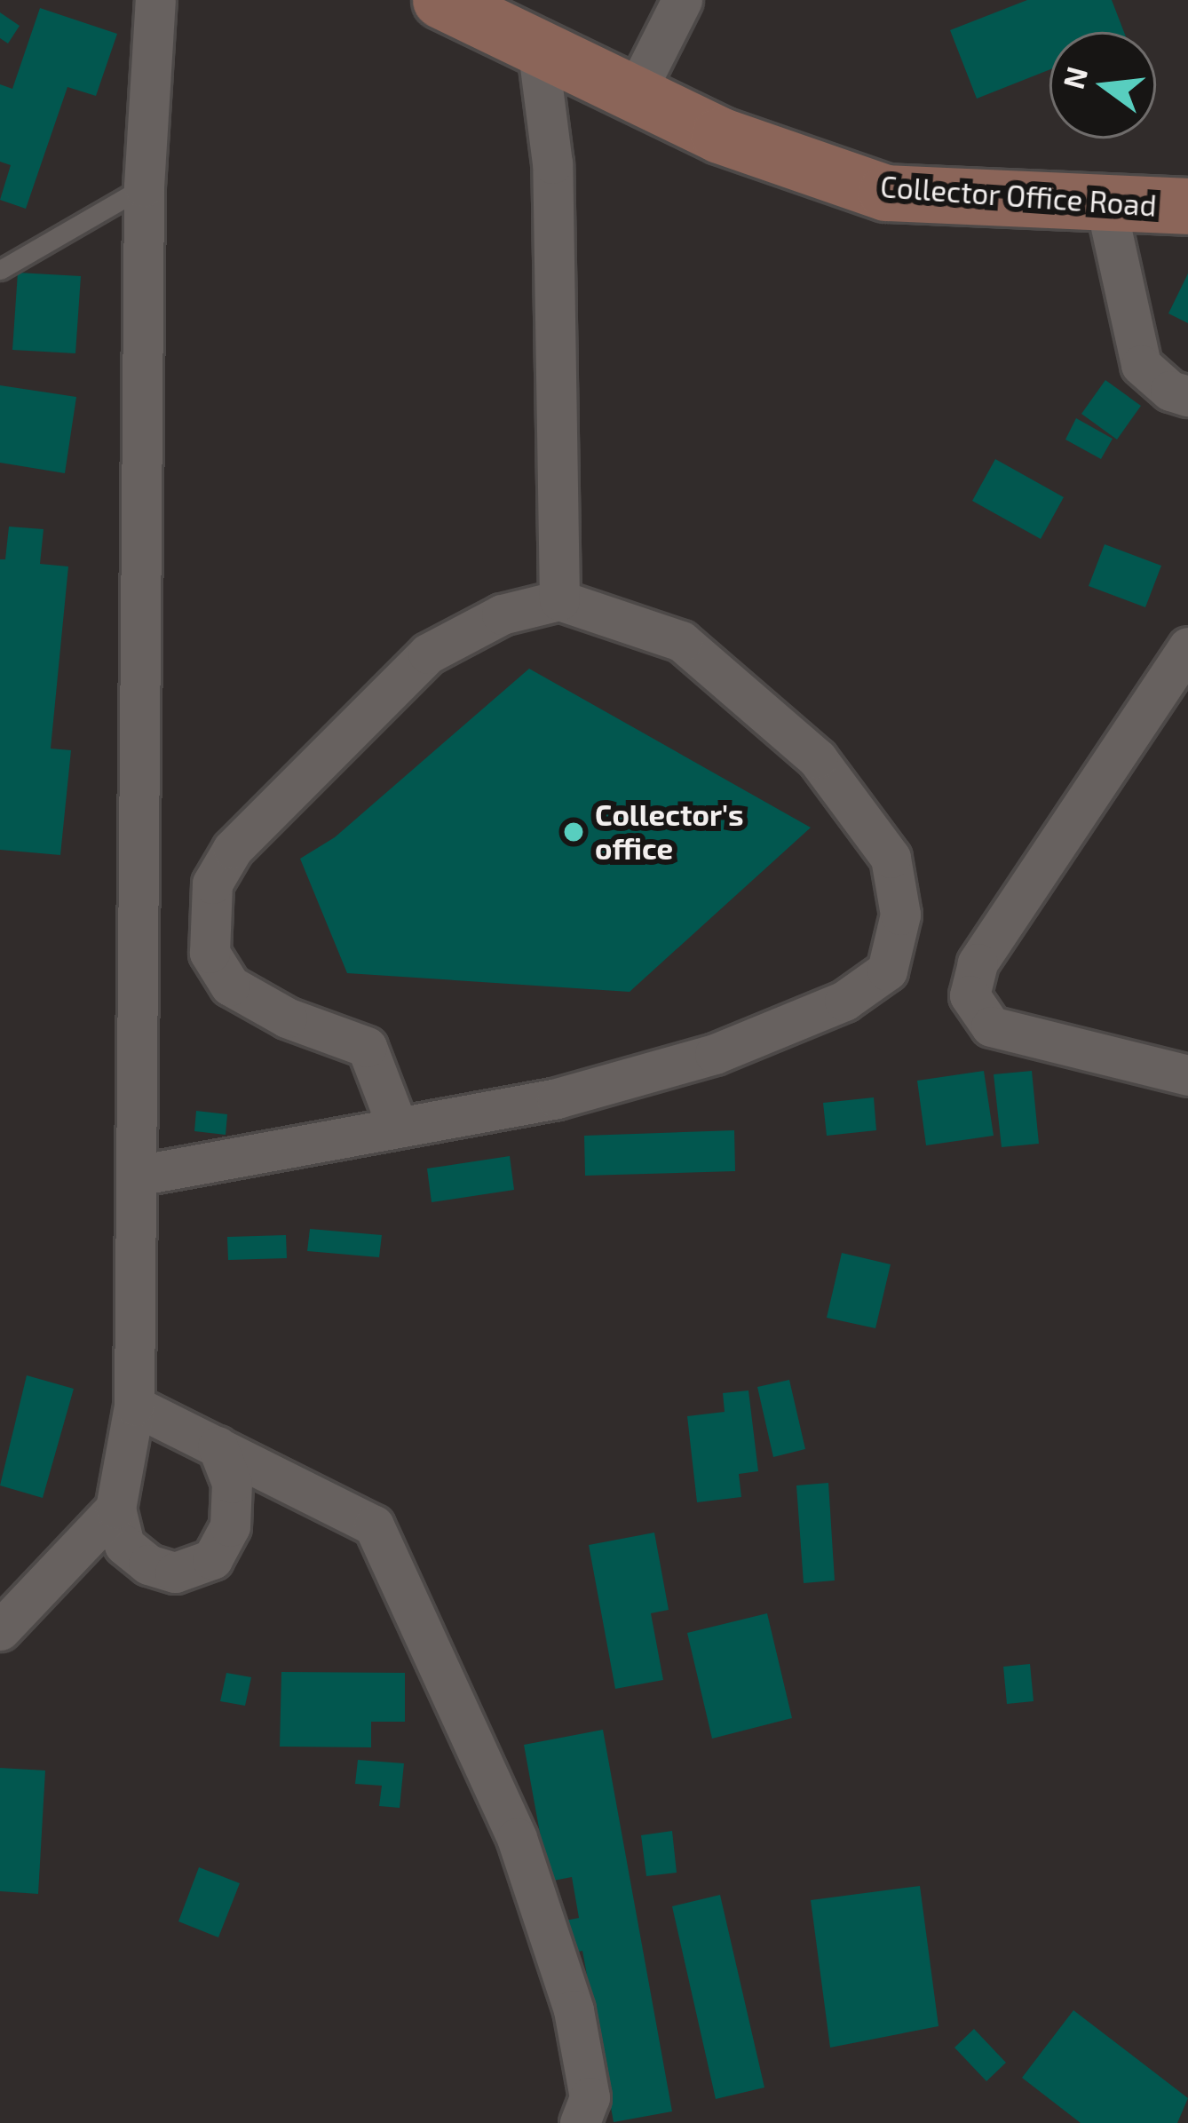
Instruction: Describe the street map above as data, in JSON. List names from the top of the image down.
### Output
{
  "streets": {
    "main road": ["Collector Office Road"]
  },
  "places": ["Collector's office"],
  "north": "left"
}
